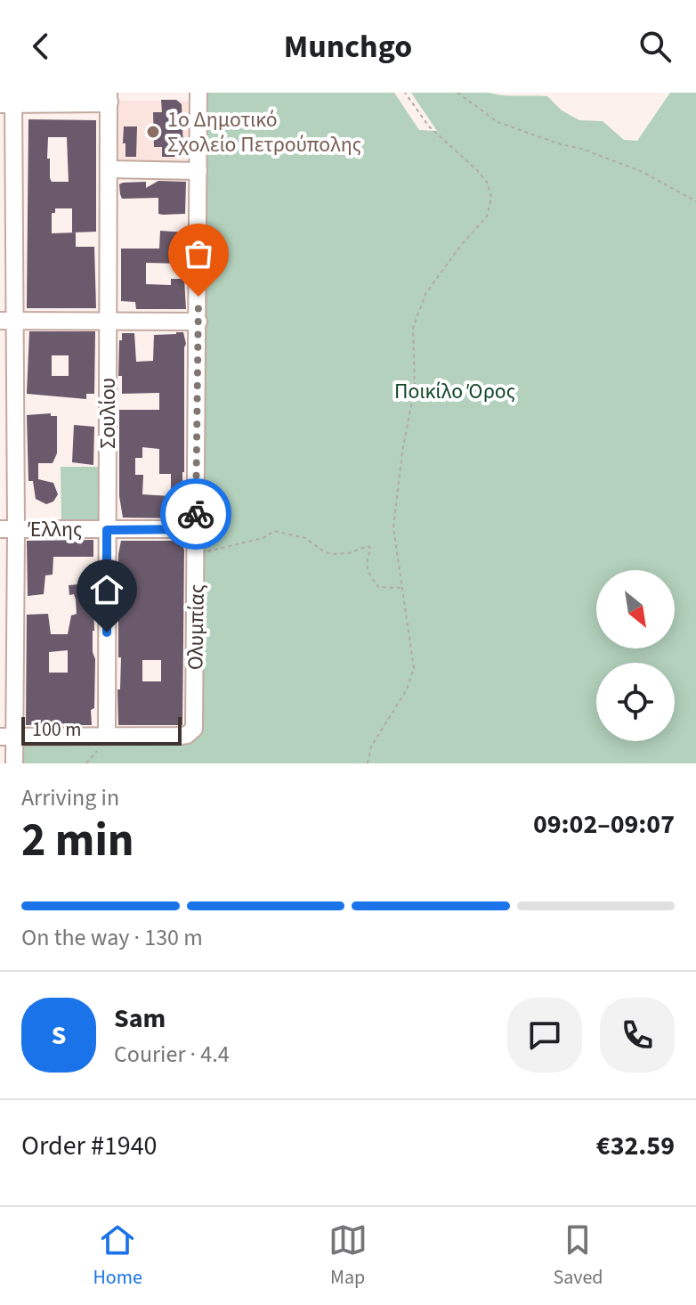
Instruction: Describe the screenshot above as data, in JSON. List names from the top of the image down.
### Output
{
  "streets": {
    "street": ["Σουλίου", "Έλλης", "Ολυμπίας"]
  },
  "crossings": [
    ["Σουλίου", "Έλλης"],
    ["Σουλίου", "Ολυμπίας"],
    ["Έλλης", "Ολυμπίας"]
  ],
  "parks": ["Ποικίλο Όρος"],
  "places": ["1ο Δημοτικό Σχολείο Πετρούπολης"],
  "scale_bar": "100 m",
  "north": "bottom right",
  "page": {
    "header": "Munchgo",
    "scale": "100 m",
    "heading": ["2 min", "Arriving in", "09:02–09:07"],
    "panel": [
      "Sam",
      "Courier · 4.4",
      "Order #1940",
      "€32.59"
    ],
    "bar": "On the way · 130 m",
    "round": "S",
    "tabs": ["Home", "Map", "Saved"]
  }
}
